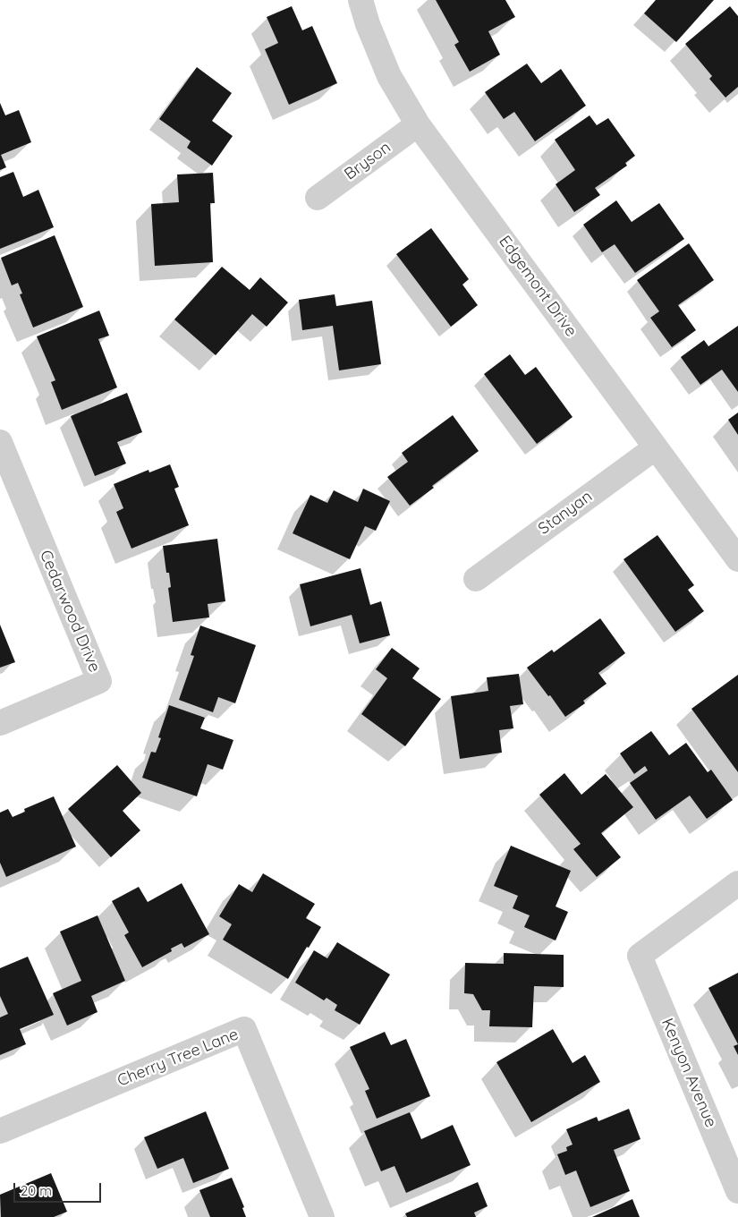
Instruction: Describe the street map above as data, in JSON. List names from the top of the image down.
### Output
{
  "streets": {
    "street": [
      "Bryson",
      "Edgemont Drive",
      "Stanyan",
      "Cedarwood Drive",
      "Cherry Tree Lane",
      "Kenyon Avenue"
    ]
  },
  "crossings": [
    ["Bryson", "Edgemont Drive"],
    ["Edgemont Drive", "Stanyan"]
  ],
  "scale_bar": "20 m"
}
